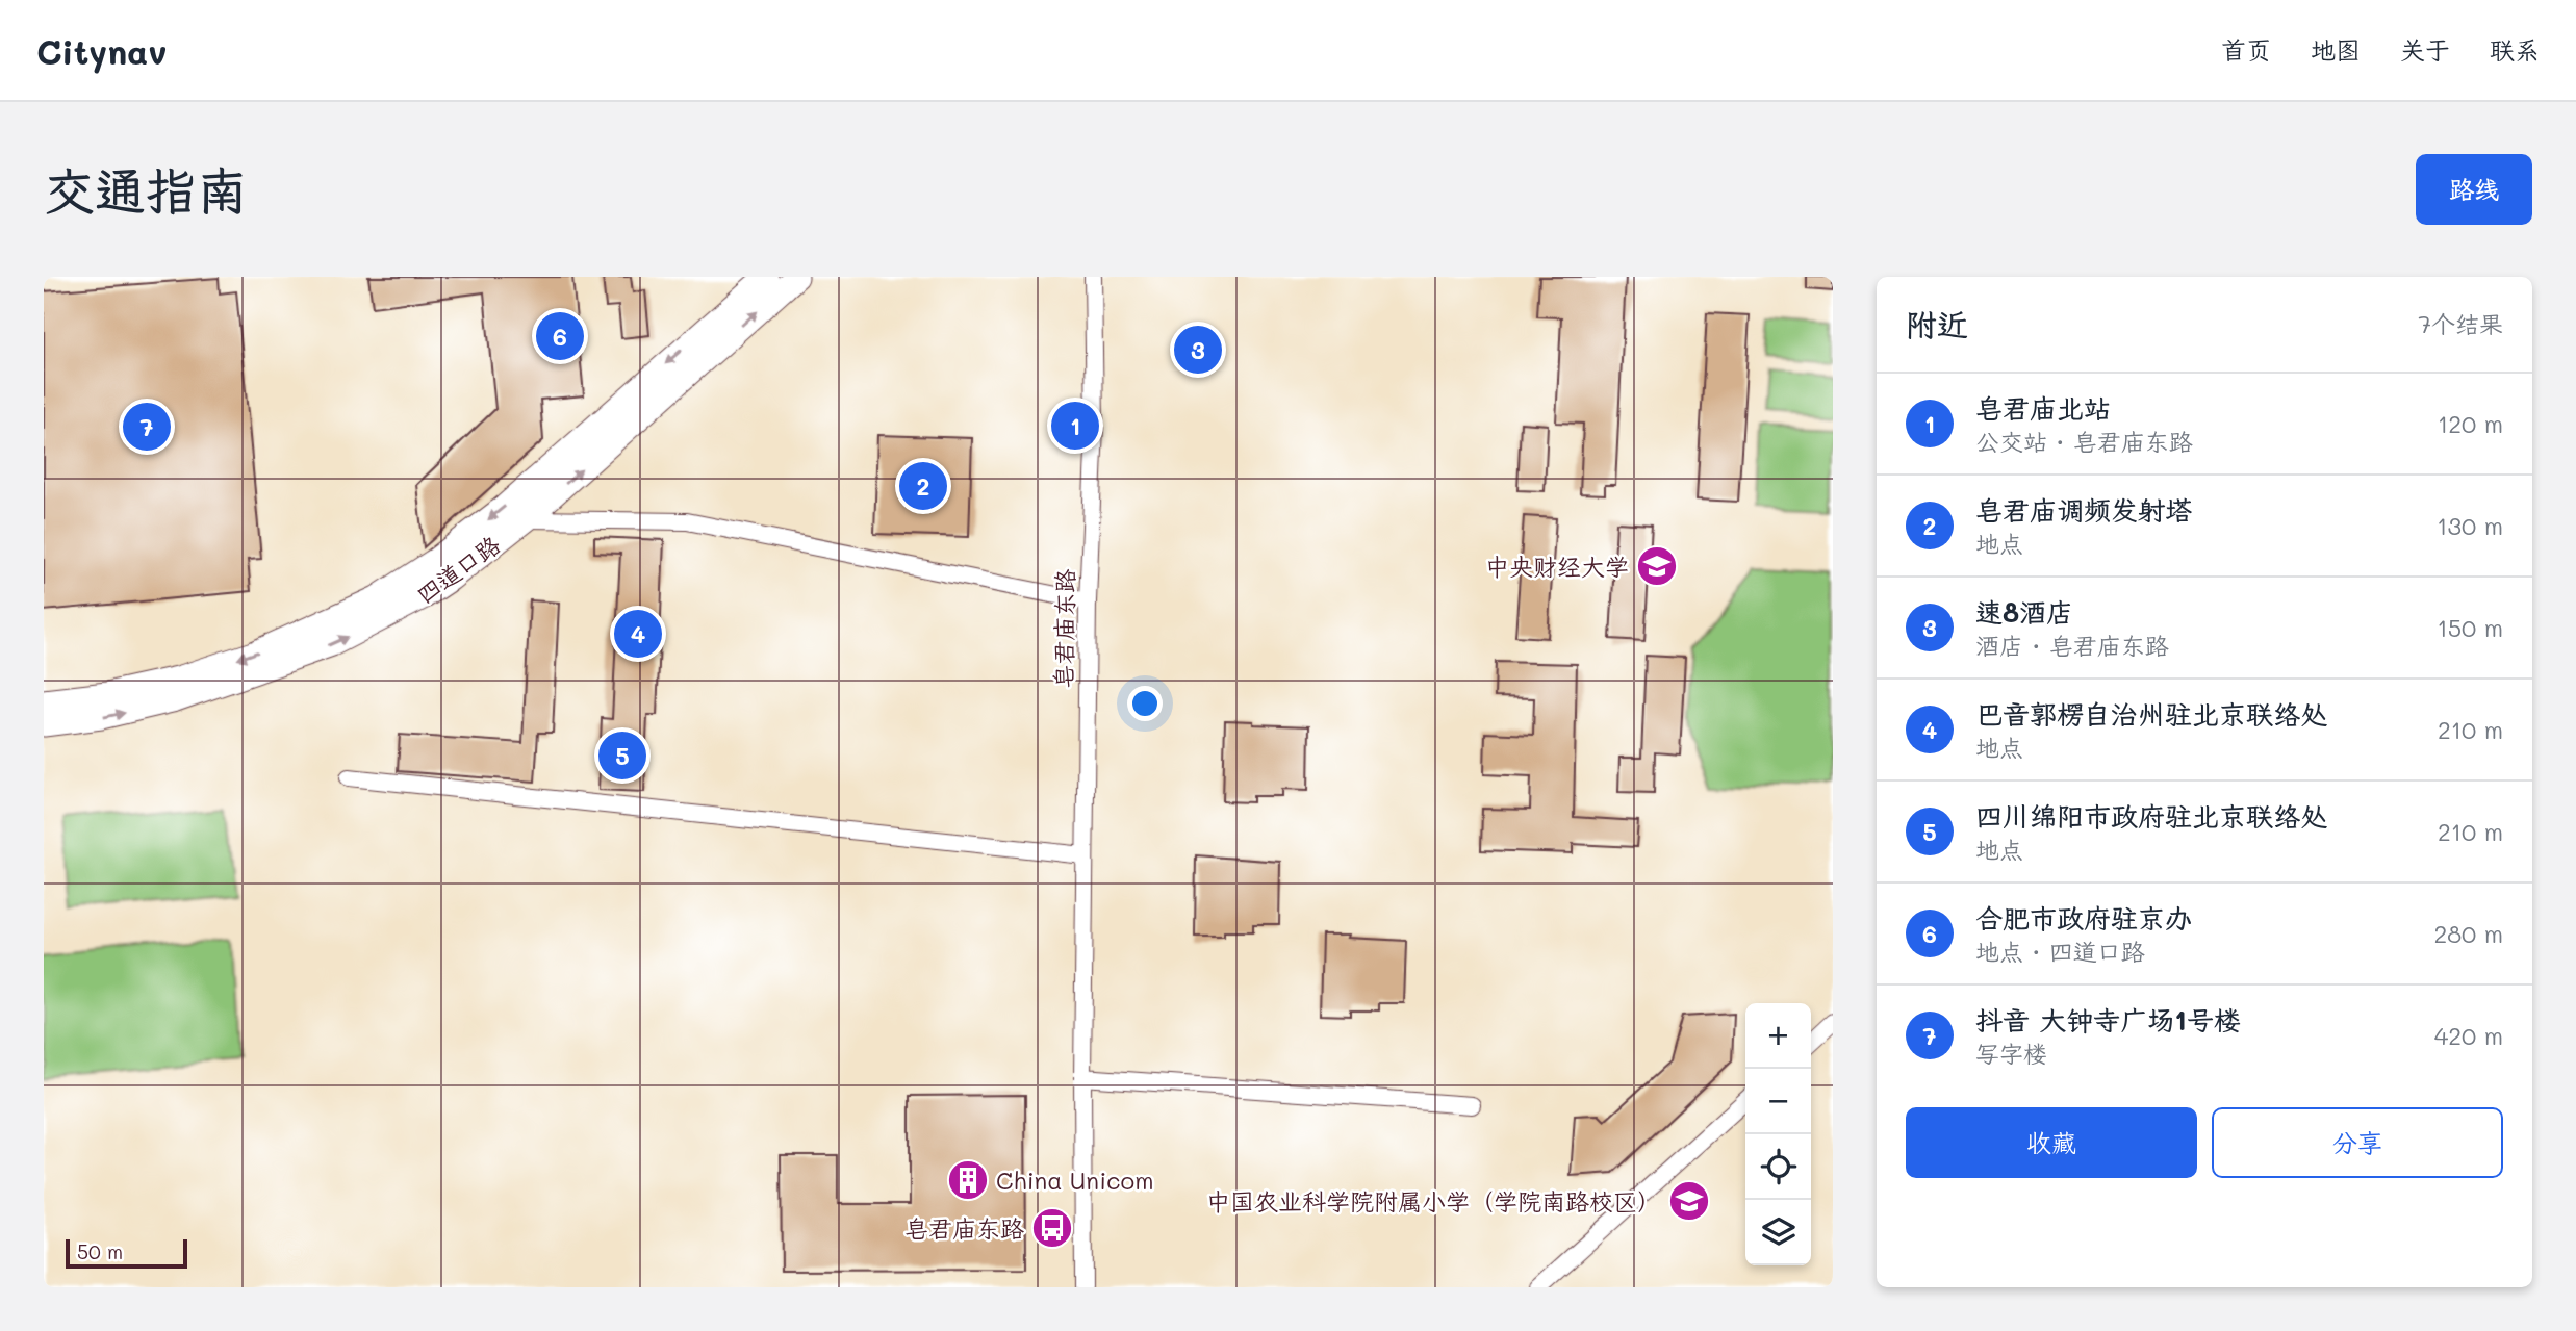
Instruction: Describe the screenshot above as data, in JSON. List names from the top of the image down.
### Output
{
  "streets": {
    "street": ["四道口路", "皂君庙东路"]
  },
  "places": {
    "school or university": ["中央财经大学", "中国农业科学院附属小学（学院南路校区）"],
    "building": ["China Unicom"],
    "bus stop": ["皂君庙东路"]
  },
  "scale_bar": "50 m",
  "page": {
    "header": "Citynav",
    "nav": [
      "首页",
      "地图",
      "关于",
      "联系"
    ],
    "buttons": [
      "路线",
      ["收藏", "分享"]
    ],
    "title": "交通指南",
    "heading": ["附近", "7个结果"],
    "pins": [
      "6",
      "3",
      "1",
      "7",
      "2",
      "4",
      "5"
    ],
    "list": [
      {
        "mark": "1",
        "name": "皂君庙北站",
        "note": "公交站 · 皂君庙东路",
        "value": "120 m"
      },
      {
        "mark": "2",
        "name": "皂君庙调频发射塔",
        "note": "地点",
        "value": "130 m"
      },
      {
        "mark": "3",
        "name": "速8酒店",
        "note": "酒店 · 皂君庙东路",
        "value": "150 m"
      },
      {
        "mark": "4",
        "name": "巴音郭楞自治州驻北京联络处",
        "note": "地点",
        "value": "210 m"
      },
      {
        "mark": "5",
        "name": "四川绵阳市政府驻北京联络处",
        "note": "地点",
        "value": "210 m"
      },
      {
        "mark": "6",
        "name": "合肥市政府驻京办",
        "note": "地点 · 四道口路",
        "value": "280 m"
      },
      {
        "mark": "7",
        "name": "抖音 大钟寺广场1号楼",
        "note": "写字楼",
        "value": "420 m"
      }
    ],
    "map_buttons": ["+", "−"],
    "scale": "50 m"
  }
}
